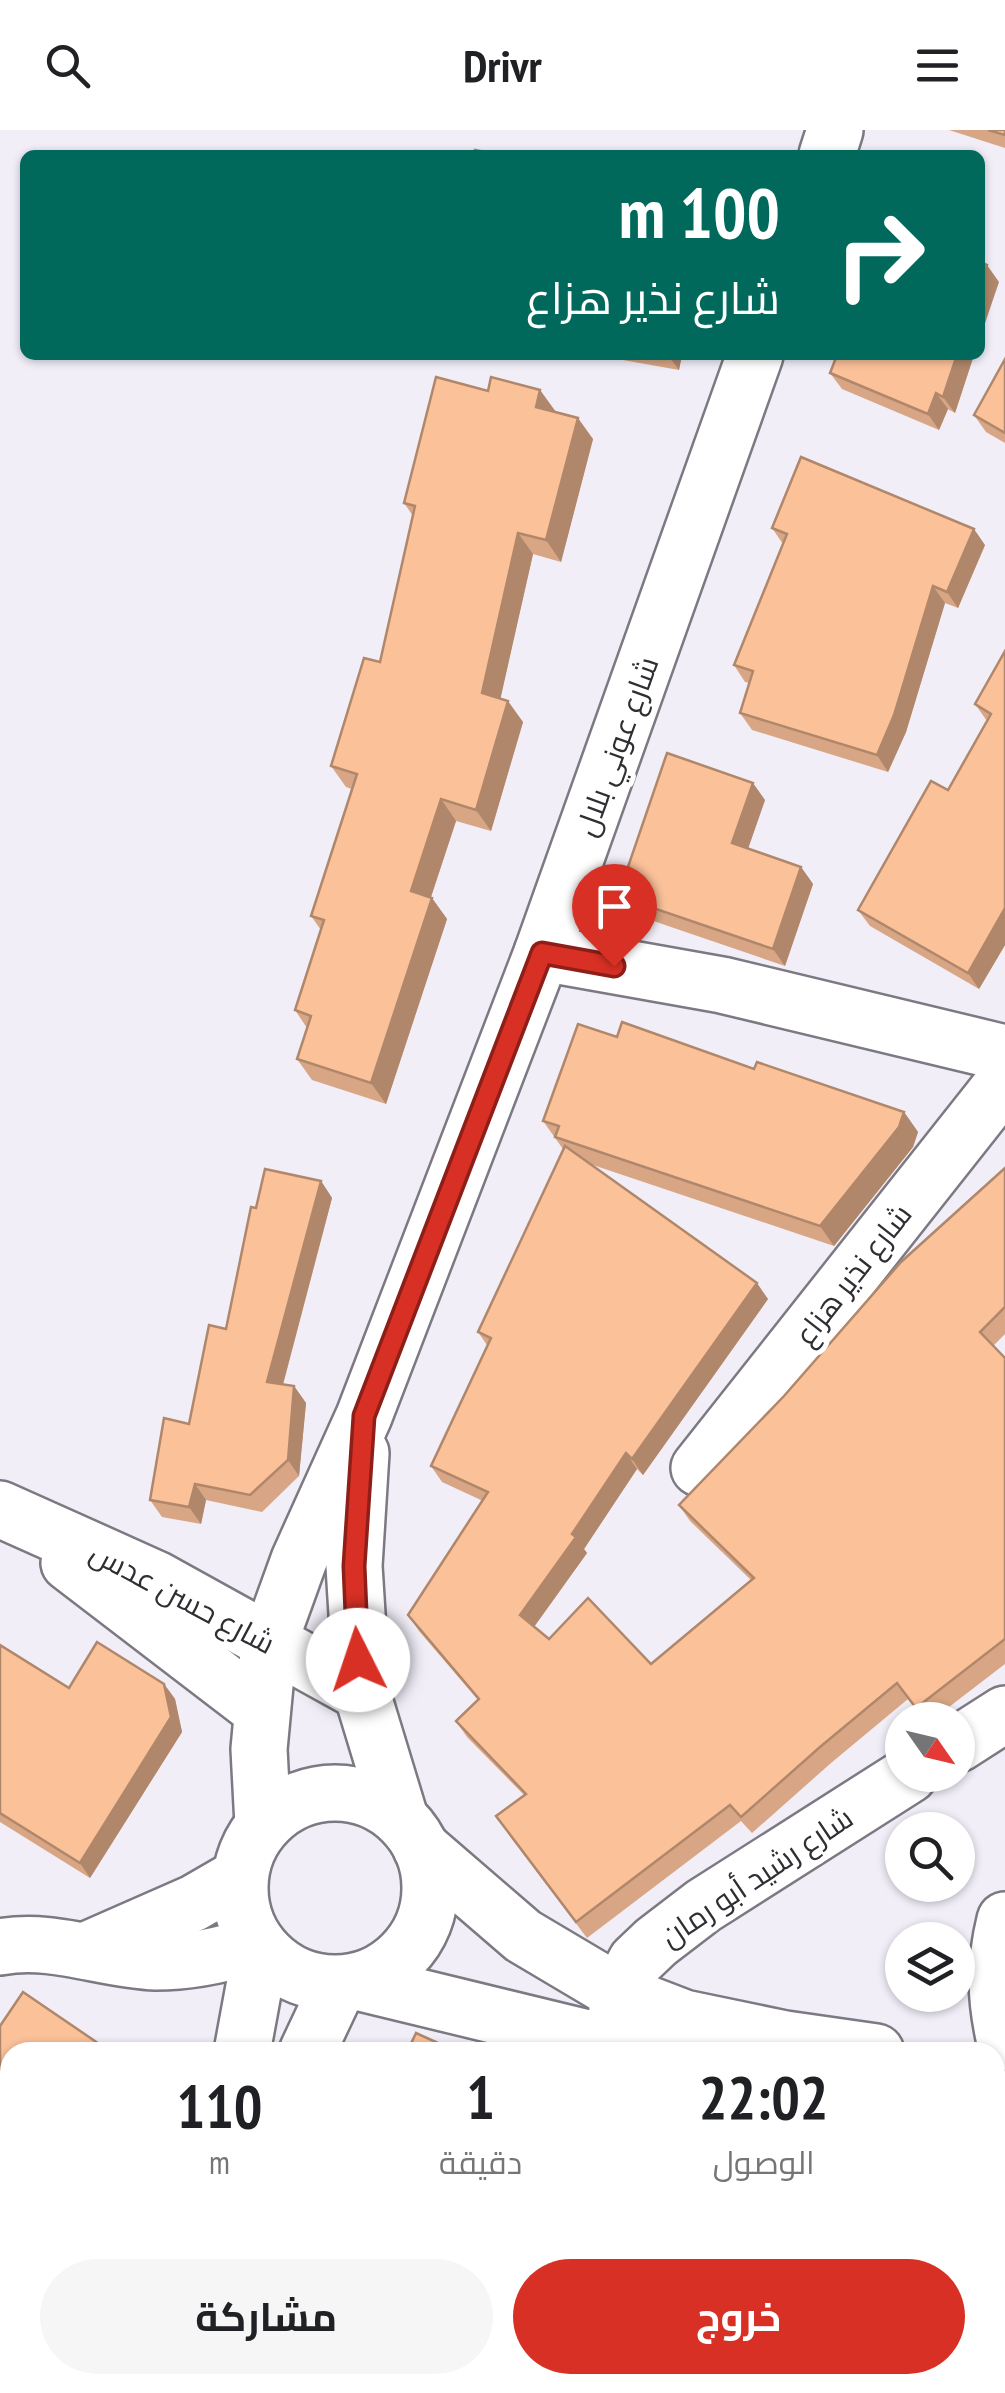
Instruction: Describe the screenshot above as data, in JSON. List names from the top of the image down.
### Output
{
  "streets": {
    "street": [
      "شارع عوني بلال",
      "شارع نذير هزاع",
      "شارع حسن عدس",
      "شارع رشيد أبو رمان"
    ]
  },
  "crossings": [
    ["شارع عوني بلال", "شارع حسن عدس"]
  ],
  "north": "bottom right",
  "page": {
    "header": "Drivr",
    "turn": ["100 m", "شارع نذير هزاع"],
    "eta": [
      "22:02",
      "الوصول",
      "1",
      "دقيقة",
      "110",
      "m"
    ],
    "buttons": ["خروج", "مشاركة"]
  }
}
